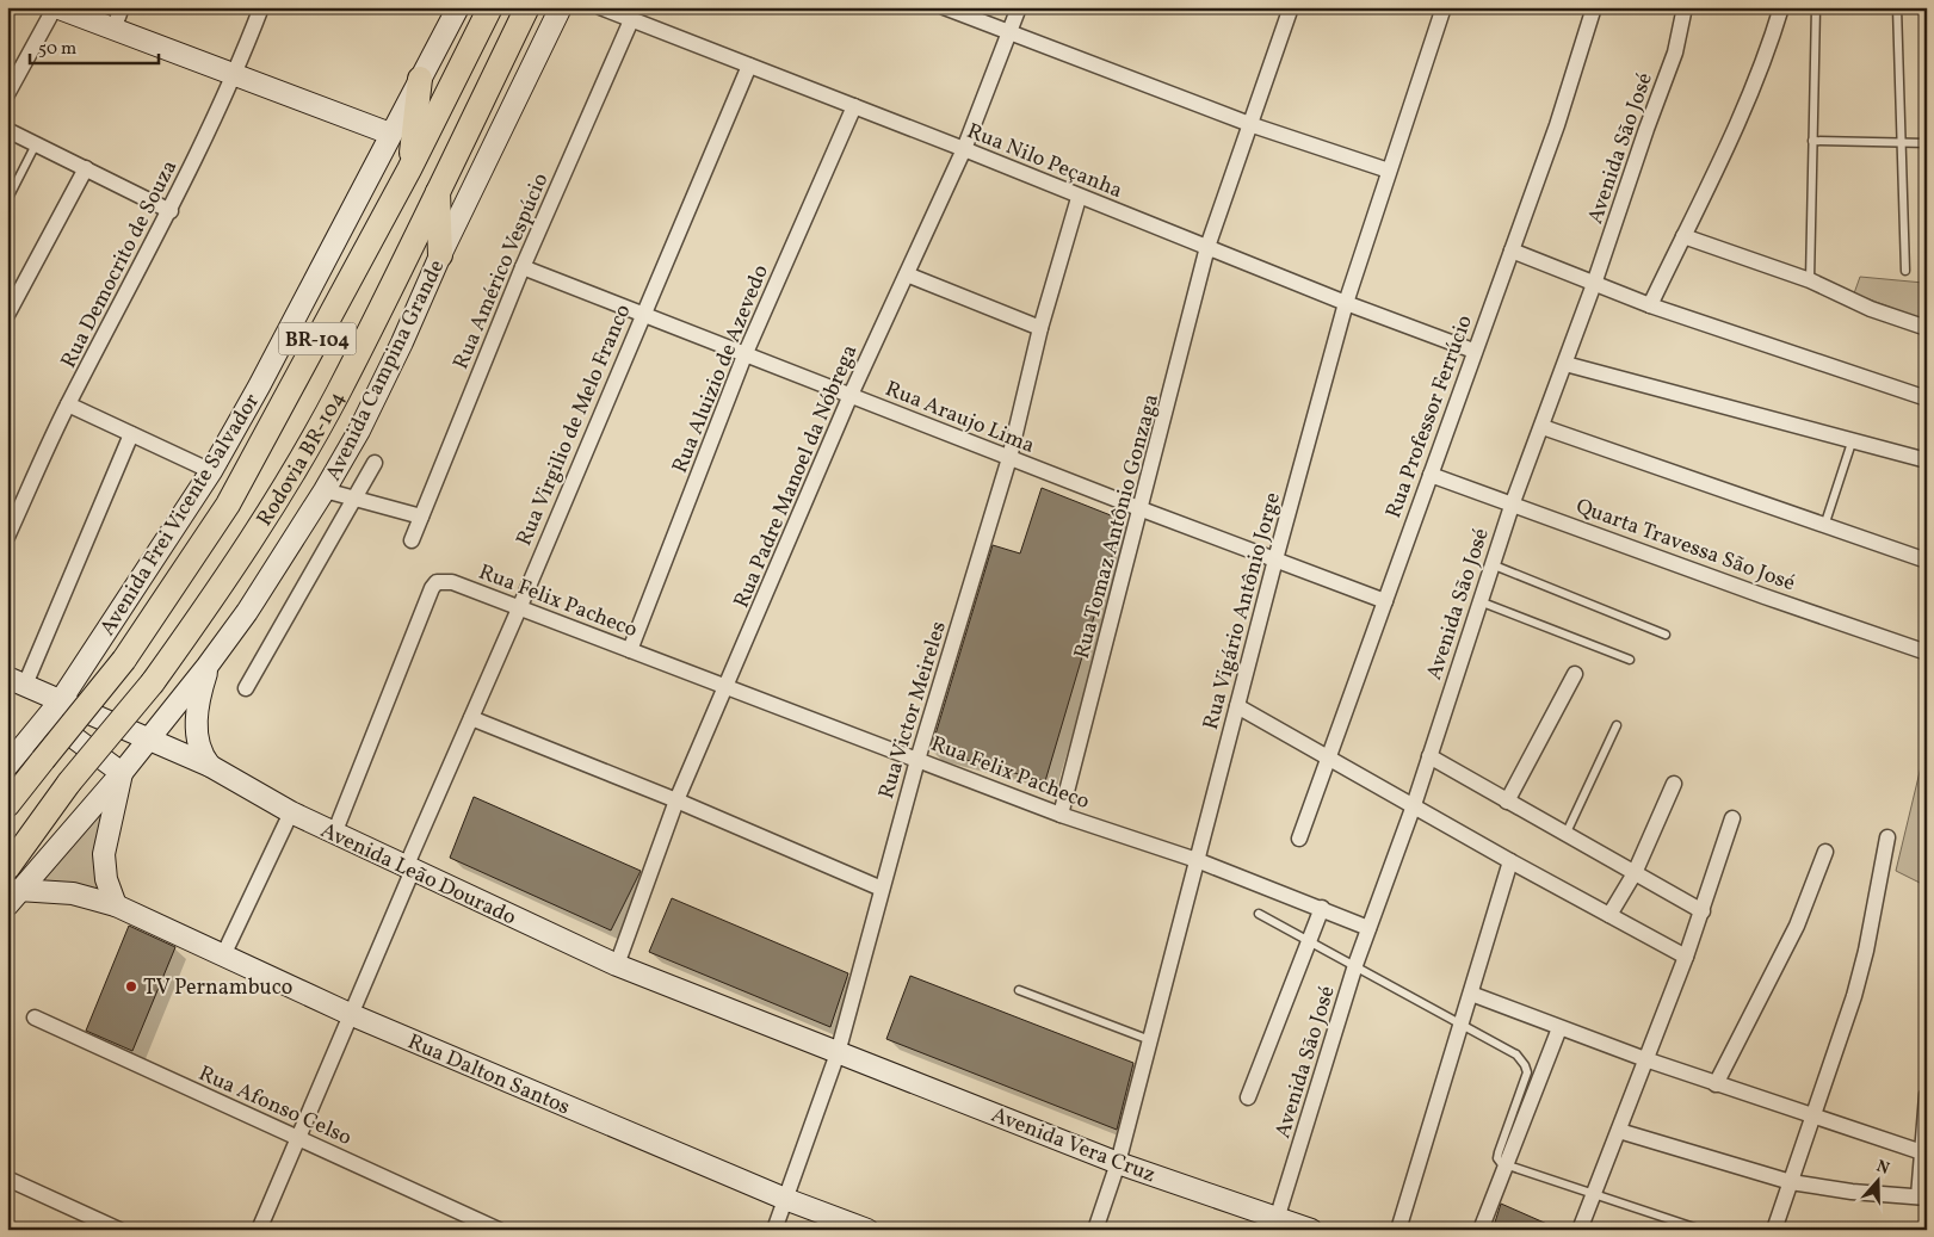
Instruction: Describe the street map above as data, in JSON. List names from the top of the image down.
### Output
{
  "streets": {
    "highway": ["BR-104", "Rodovia BR-104"],
    "main road": [
      "Avenida Campina Grande",
      "Avenida Frei Vicente Salvador",
      "Avenida Leão Dourado",
      "Rua Dalton Santos",
      "Avenida Vera Cruz"
    ],
    "street": [
      "Avenida São José",
      "Rua Nilo Peçanha",
      "Rua Democrito de Souza",
      "Rua Américo Vespúcio",
      "Rua Aluizio de Azevedo",
      "Rua Araujo Lima",
      "Rua Professor Ferrúcio",
      "Rua Virgilio de Melo Franco",
      "Rua Padre Manoel da Nóbrega",
      "Rua Tomaz Antônio Gonzaga",
      "Quarta Travessa São José",
      "Rua Felix Pacheco",
      "Rua Vigário Antônio Jorge",
      "Rua Victor Meireles",
      "Rua Afonso Celso"
    ]
  },
  "crossings": [
    ["Avenida São José", "Quarta Travessa São José"],
    ["Avenida São José", "Rua Felix Pacheco"],
    ["Avenida São José", "Avenida Vera Cruz"],
    ["Rua Nilo Peçanha", "Rua Américo Vespúcio"],
    ["Rua Nilo Peçanha", "Rua Aluizio de Azevedo"],
    ["Rua Nilo Peçanha", "Rua Professor Ferrúcio"],
    ["Rua Nilo Peçanha", "Rua Virgilio de Melo Franco"],
    ["Rua Nilo Peçanha", "Rua Padre Manoel da Nóbrega"],
    ["Rua Nilo Peçanha", "Rua Tomaz Antônio Gonzaga"],
    ["Rua Nilo Peçanha", "Rua Vigário Antônio Jorge"],
    ["Rua Nilo Peçanha", "Rua Victor Meireles"],
    ["Rua Américo Vespúcio", "Rua Araujo Lima"],
    ["Rua Aluizio de Azevedo", "Rua Araujo Lima"],
    ["Rua Aluizio de Azevedo", "Rua Felix Pacheco"],
    ["Avenida Campina Grande", "Avenida Leão Dourado"],
    ["Avenida Campina Grande", "Rua Dalton Santos"],
    ["Rua Araujo Lima", "Rua Professor Ferrúcio"],
    ["Rua Araujo Lima", "Rua Virgilio de Melo Franco"],
    ["Rua Araujo Lima", "Rua Padre Manoel da Nóbrega"],
    ["Rua Araujo Lima", "Rua Tomaz Antônio Gonzaga"],
    ["Rua Araujo Lima", "Rua Vigário Antônio Jorge"],
    ["Rua Araujo Lima", "Rua Victor Meireles"],
    ["Rua Professor Ferrúcio", "Quarta Travessa São José"],
    ["Rua Virgilio de Melo Franco", "Rua Felix Pacheco"],
    ["Rua Virgilio de Melo Franco", "Avenida Leão Dourado"],
    ["Rua Virgilio de Melo Franco", "Rua Dalton Santos"],
    ["Rua Virgilio de Melo Franco", "Rua Afonso Celso"],
    ["Rua Padre Manoel da Nóbrega", "Rua Felix Pacheco"],
    ["Rua Padre Manoel da Nóbrega", "Avenida Leão Dourado"],
    ["Avenida Frei Vicente Salvador", "Avenida Leão Dourado"],
    ["Rua Tomaz Antônio Gonzaga", "Rua Felix Pacheco"],
    ["Rua Felix Pacheco", "Rua Vigário Antônio Jorge"],
    ["Rua Felix Pacheco", "Rua Victor Meireles"],
    ["Rua Felix Pacheco", "Avenida Leão Dourado"],
    ["Rua Vigário Antônio Jorge", "Avenida Vera Cruz"],
    ["Rua Victor Meireles", "Avenida Leão Dourado"],
    ["Rua Victor Meireles", "Rua Dalton Santos"],
    ["Rua Victor Meireles", "Avenida Vera Cruz"],
    ["Avenida Leão Dourado", "Avenida Vera Cruz"]
  ],
  "places": ["TV Pernambuco"],
  "scale_bar": "50 m",
  "north": "top"
}
